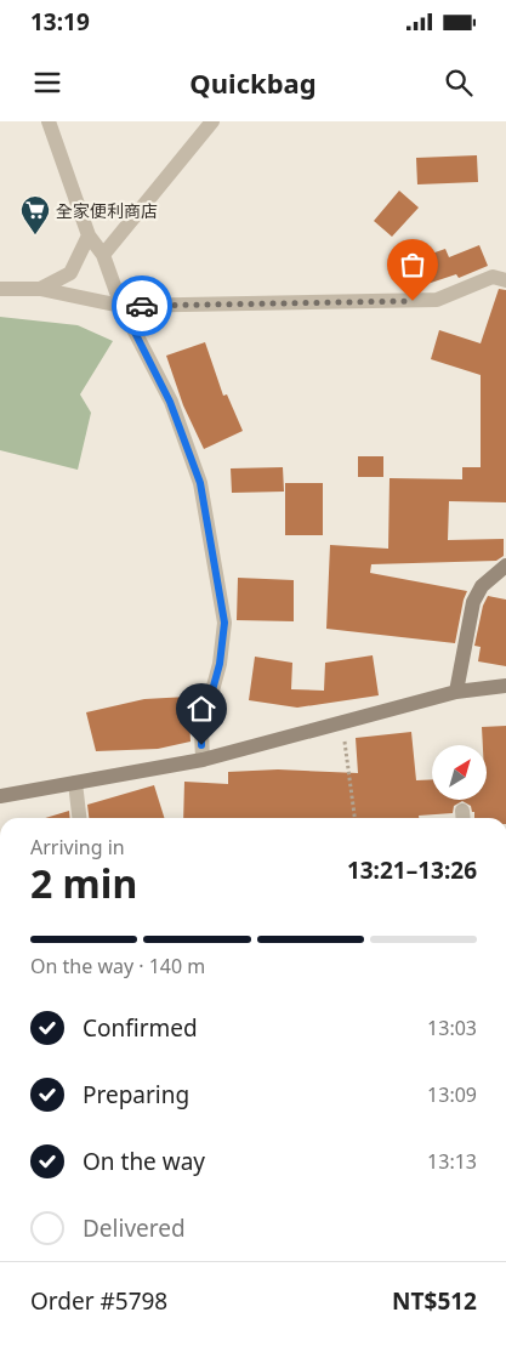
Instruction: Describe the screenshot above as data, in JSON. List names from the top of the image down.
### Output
{
  "places": {
    "supermarket": ["全家便利商店"]
  },
  "north": "top right",
  "page": {
    "status": "13:19",
    "header": "Quickbag",
    "heading": ["2 min", "Arriving in", "13:21–13:26"],
    "panel": ["Order #5798", "NT$512"],
    "bar": "On the way · 140 m",
    "list": [
      ["Confirmed", "13:03"],
      ["Preparing", "13:09"],
      ["On the way", "13:13"],
      "Delivered"
    ]
  }
}
